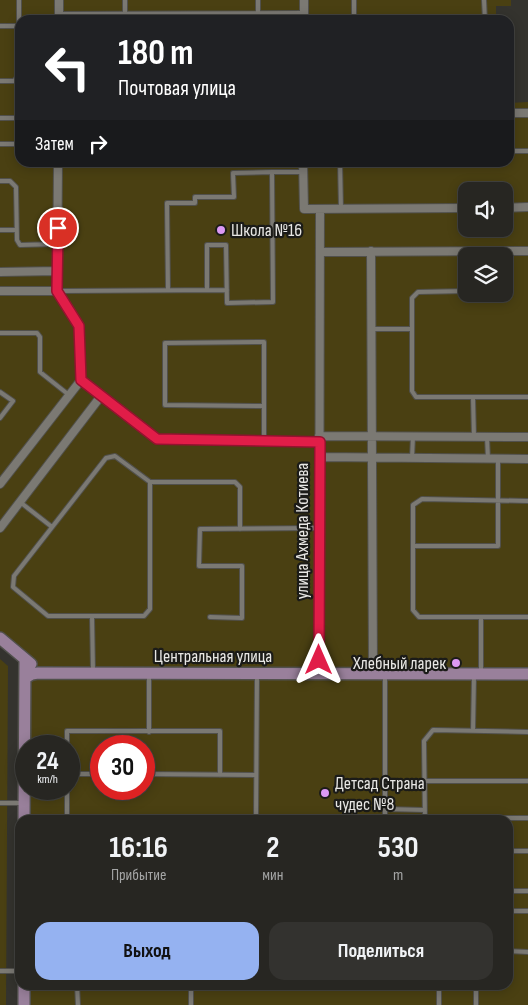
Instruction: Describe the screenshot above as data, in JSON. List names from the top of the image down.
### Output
{
  "streets": {
    "street": ["улица Ахмеда Котиева", "Центральная улица"]
  },
  "crossings": [
    ["улица Ахмеда Котиева", "Центральная улица"]
  ],
  "places": ["Школа №16", "Хлебный ларек", "Детсад Страна чудес №8"],
  "page": {
    "turn": ["180 m", "Почтовая улица"],
    "then": "Затем",
    "speed": "24 km/h",
    "limit": "30",
    "eta": [
      "16:16",
      "Прибытие",
      "2",
      "мин",
      "530",
      "m"
    ],
    "buttons": ["Выход", "Поделиться"]
  }
}
